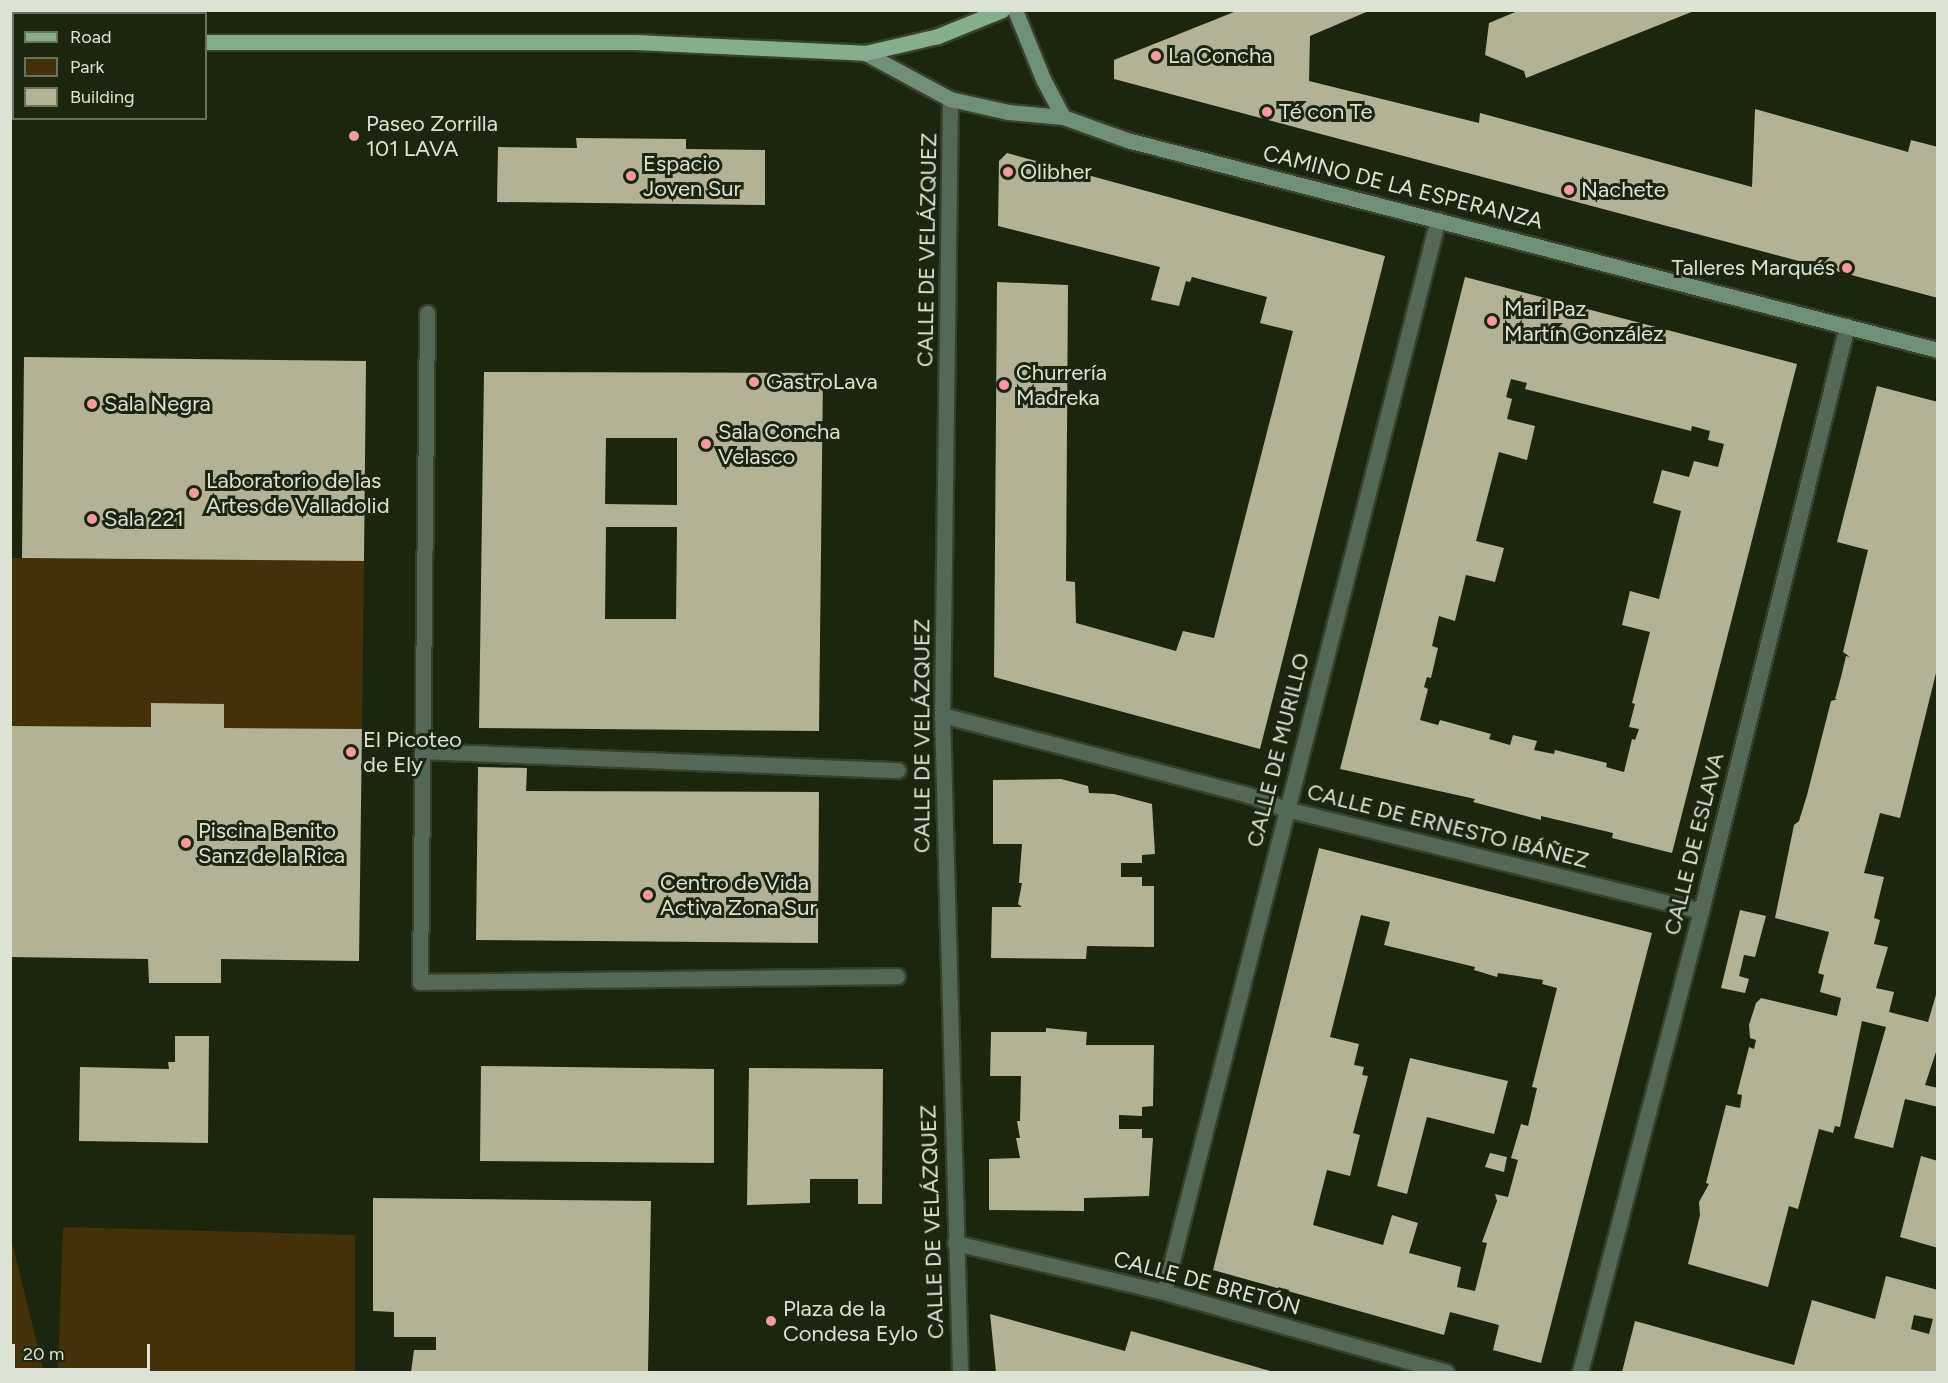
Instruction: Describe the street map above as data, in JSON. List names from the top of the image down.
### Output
{
  "streets": {
    "street": [
      "CAMINO DE LA ESPERANZA",
      "CALLE DE VELÁZQUEZ",
      "CALLE DE MURILLO",
      "CALLE DE ERNESTO IBÁÑEZ",
      "CALLE DE ESLAVA",
      "CALLE DE BRETÓN"
    ]
  },
  "crossings": [
    ["CAMINO DE LA ESPERANZA", "CALLE DE VELÁZQUEZ"],
    ["CAMINO DE LA ESPERANZA", "CALLE DE MURILLO"],
    ["CAMINO DE LA ESPERANZA", "CALLE DE ESLAVA"],
    ["CALLE DE VELÁZQUEZ", "CALLE DE ERNESTO IBÁÑEZ"],
    ["CALLE DE VELÁZQUEZ", "CALLE DE BRETÓN"],
    ["CALLE DE MURILLO", "CALLE DE ERNESTO IBÁÑEZ"],
    ["CALLE DE MURILLO", "CALLE DE BRETÓN"],
    ["CALLE DE ERNESTO IBÁÑEZ", "CALLE DE ESLAVA"]
  ],
  "places": [
    "La Concha",
    "Té con Te",
    "Paseo Zorrilla 101 LAVA",
    "Olibher",
    "Espacio Joven Sur",
    "Nachete",
    "Talleres Marqués",
    "Mari Paz Martín González",
    "GastroLava",
    "Churrería Madreka",
    "Sala Negra",
    "Sala Concha Velasco",
    "Laboratorio de las Artes de Valladolid",
    "Sala 221",
    "El Picoteo de Ely",
    "Piscina Benito Sanz de la Rica",
    "Centro de Vida Activa Zona Sur",
    "Plaza de la Condesa Eylo"
  ],
  "legend": ["Road", "Park", "Building"],
  "scale_bar": "20 m"
}
